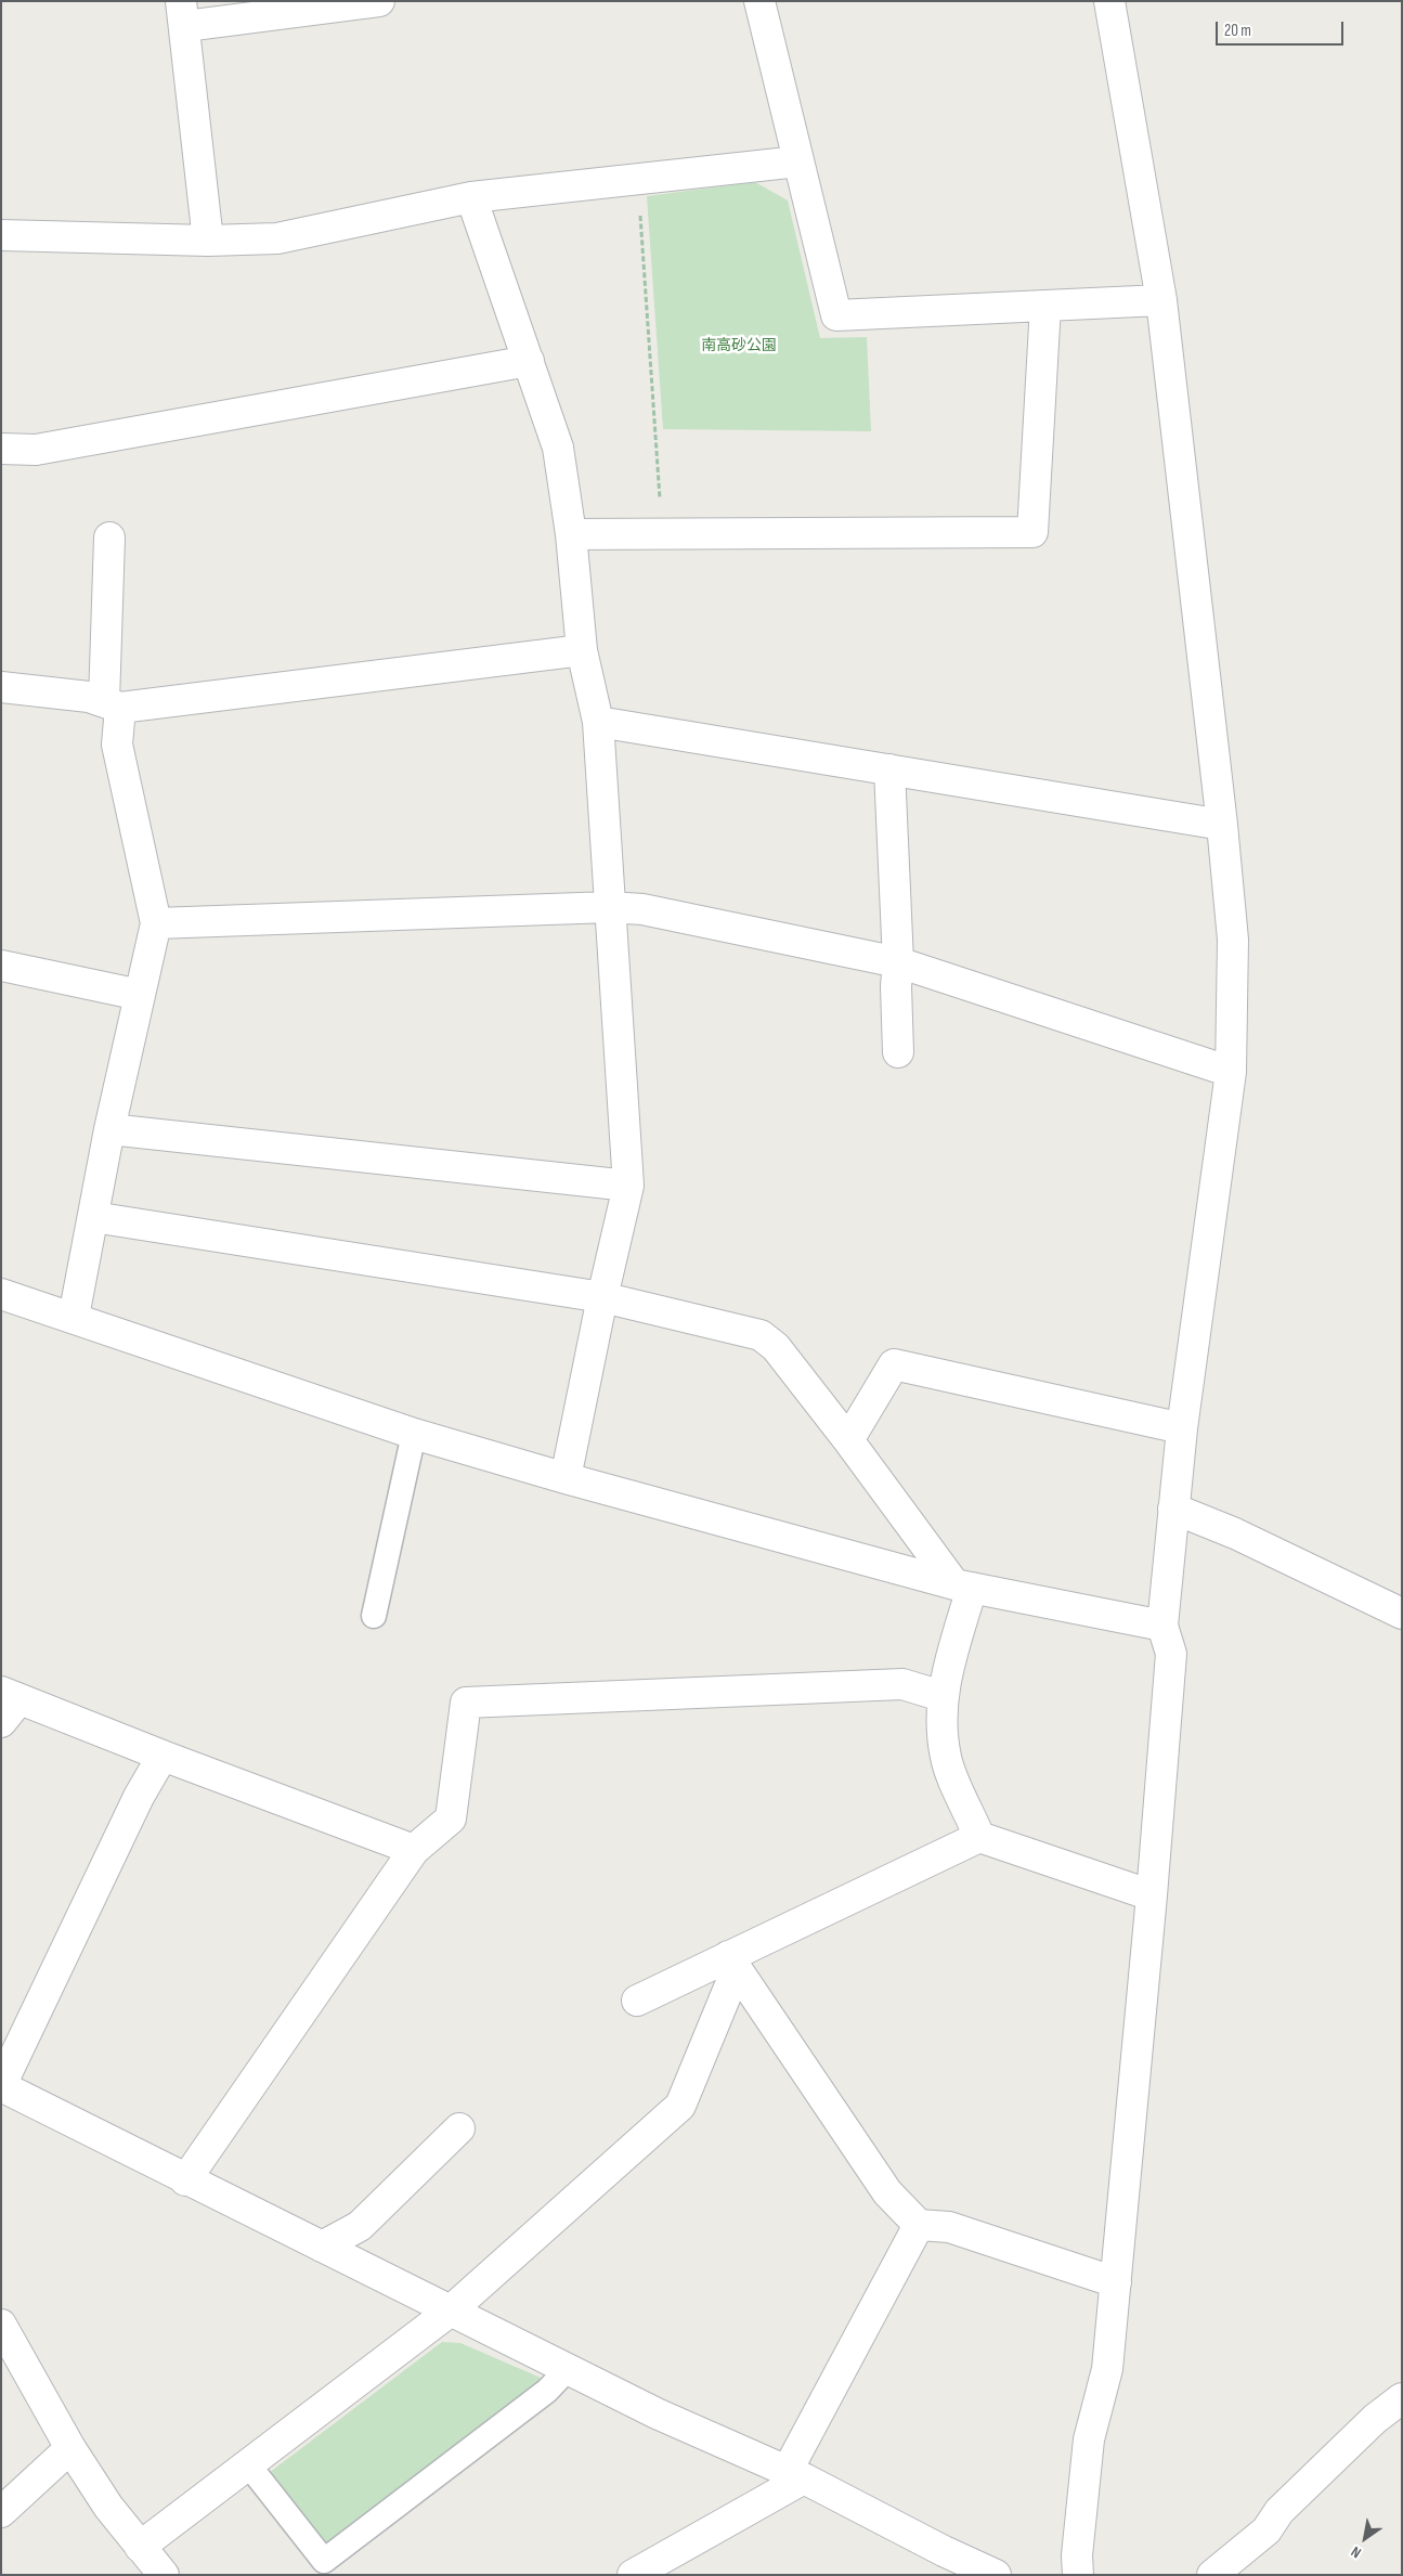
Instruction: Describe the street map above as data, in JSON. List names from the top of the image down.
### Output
{
  "parks": ["南高砂公園"],
  "scale_bar": "20 m",
  "north": "bottom left"
}
